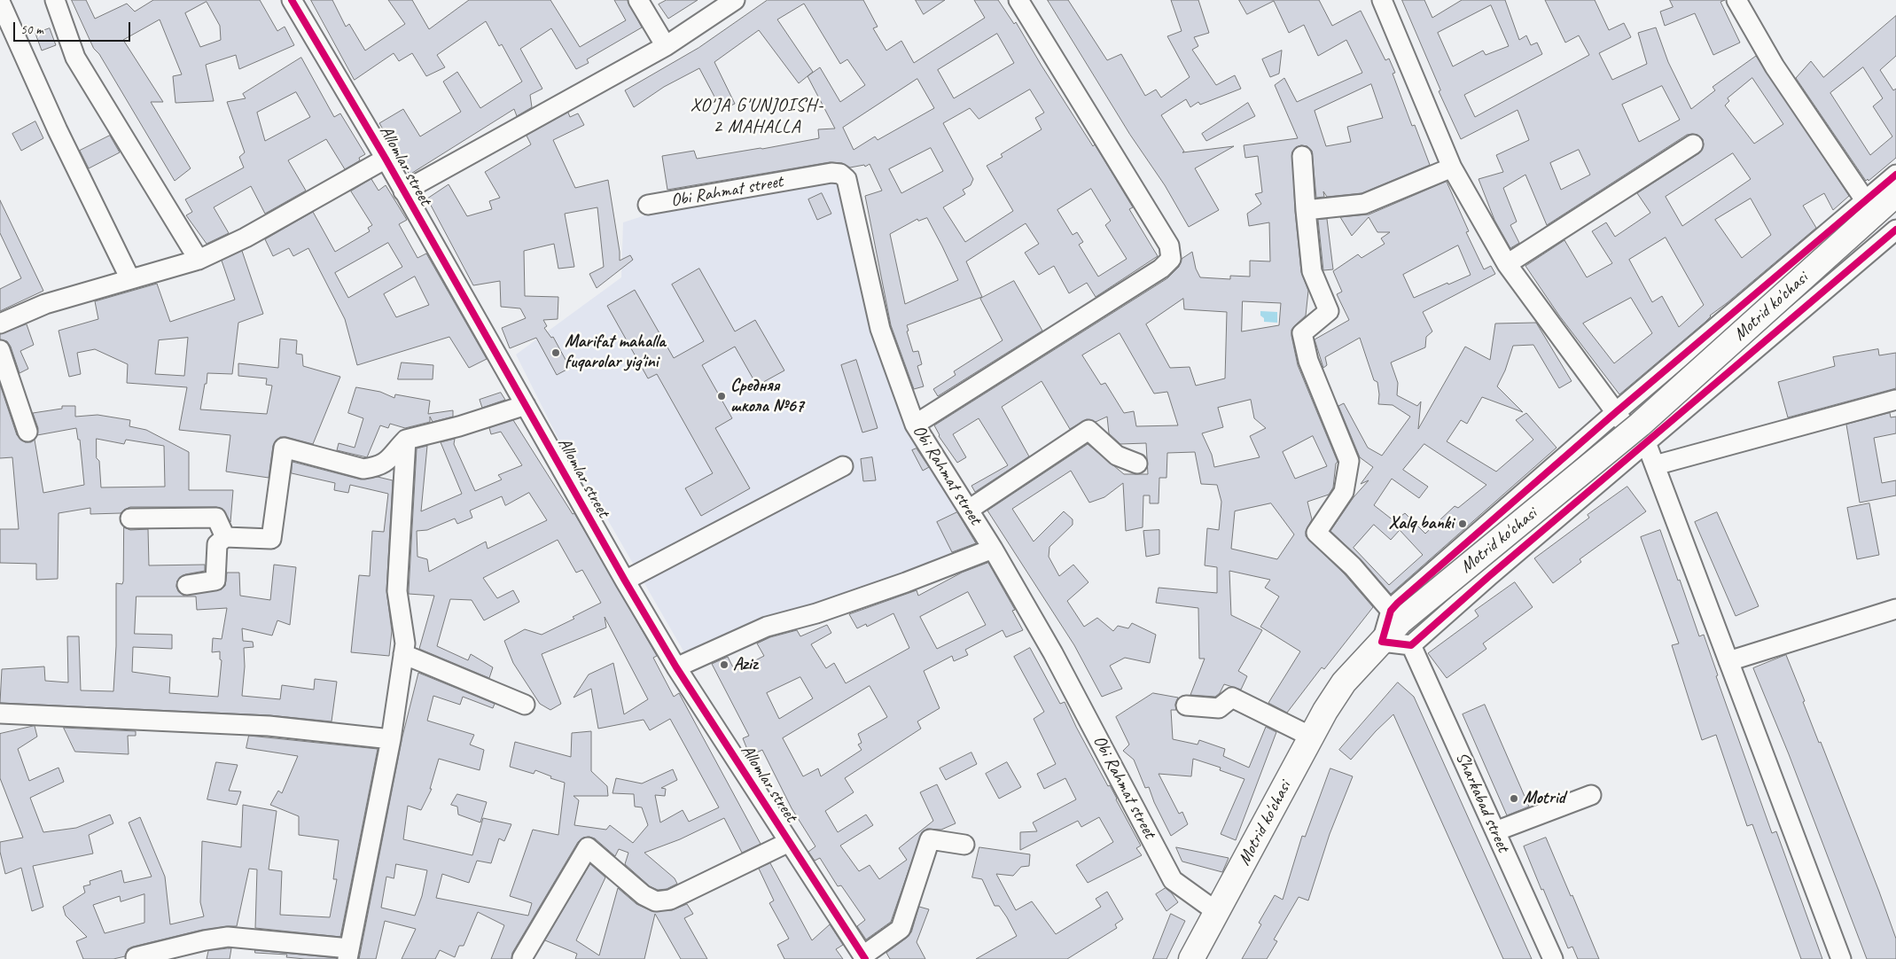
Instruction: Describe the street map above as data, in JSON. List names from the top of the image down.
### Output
{
  "streets": {
    "main road": ["Motrid ko'chasi"],
    "street": ["Allomlar street", "Obi Rahmat street", "Sharkabad street"]
  },
  "crossings": [
    ["Obi Rahmat street", "Motrid ko'chasi"]
  ],
  "districts": ["XO'JA G'UNJOISH- 2 MAHALLA"],
  "places": [
    "Marifat mahalla fuqarolar yig'ini",
    "Средняя школа №67",
    "Xalq banki",
    "Aziz",
    "Motrid"
  ],
  "scale_bar": "50 m"
}
